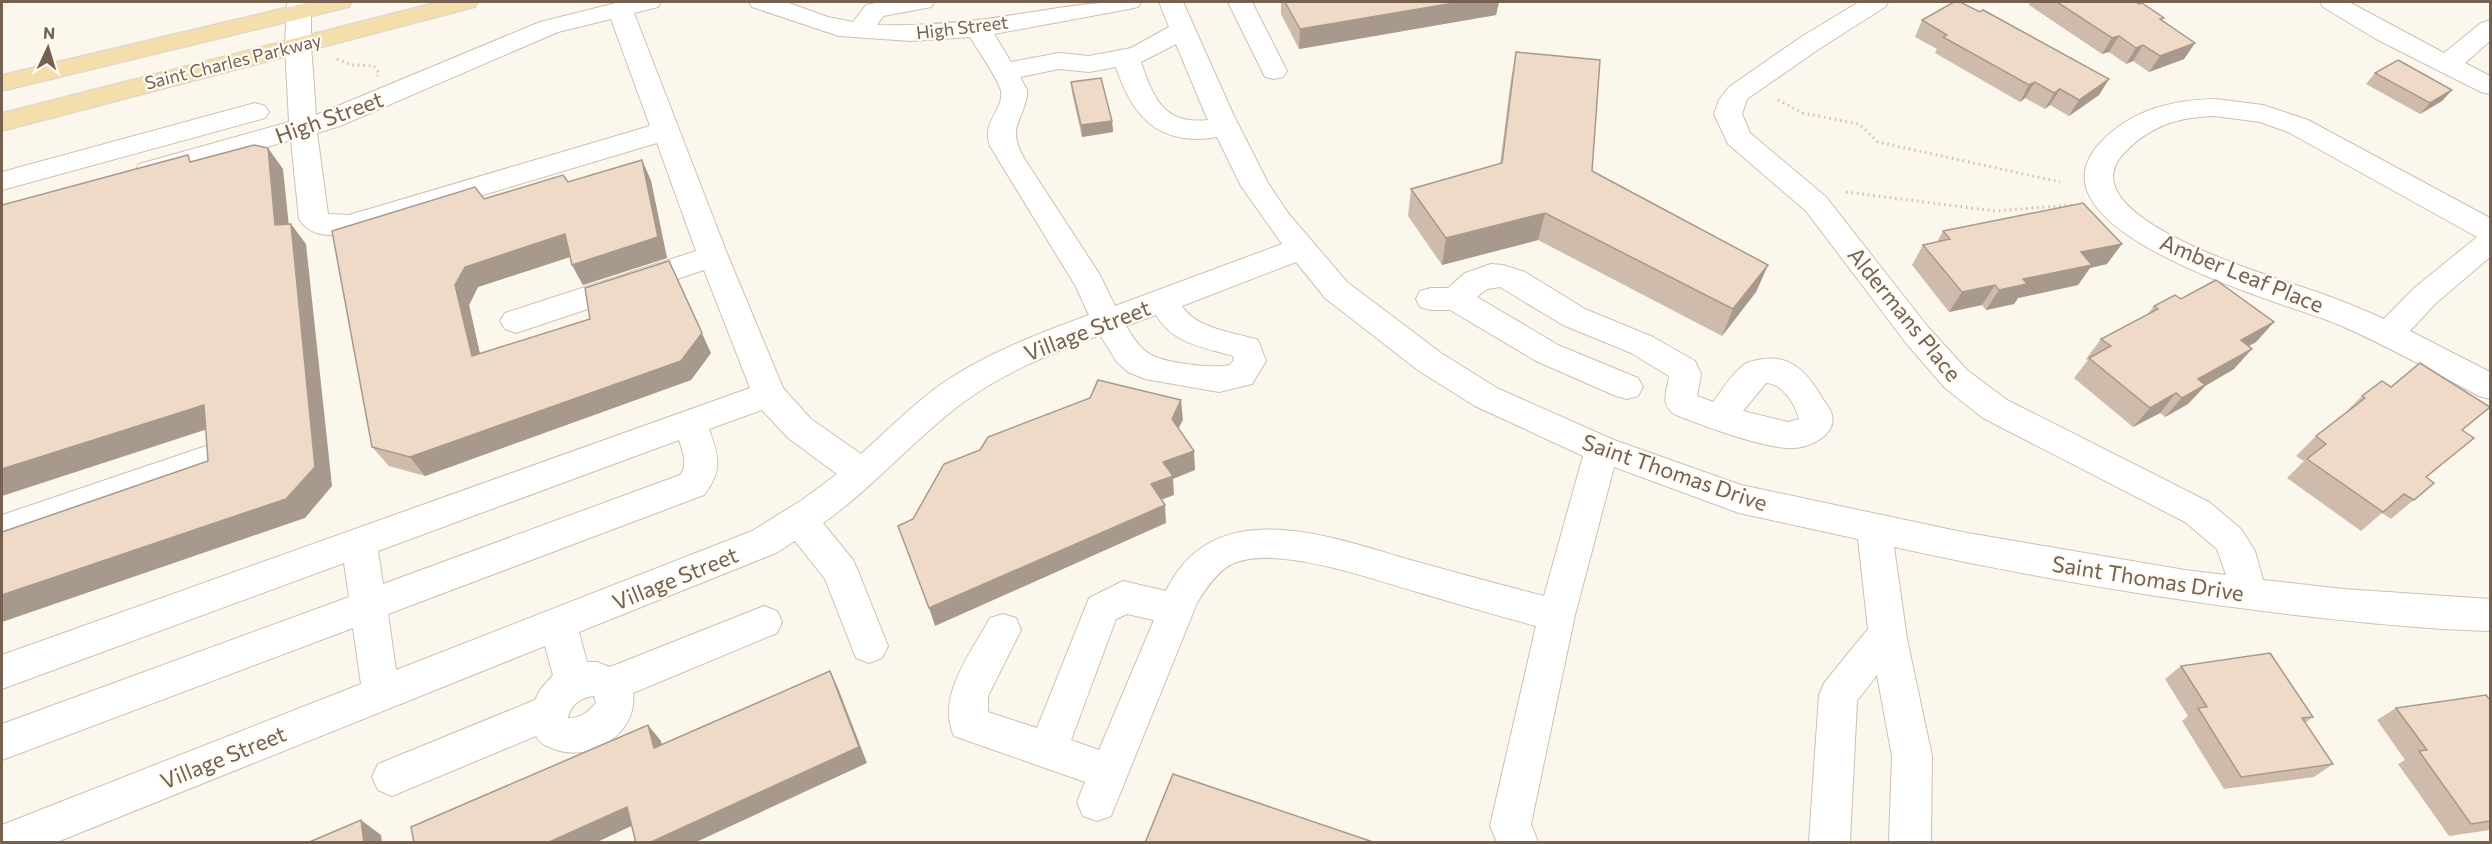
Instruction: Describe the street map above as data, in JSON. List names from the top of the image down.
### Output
{
  "streets": {
    "main road": ["Saint Charles Parkway"],
    "street": [
      "High Street",
      "Amber Leaf Place",
      "Aldermans Place",
      "Village Street",
      "Saint Thomas Drive"
    ]
  },
  "crossings": [
    ["Aldermans Place", "Saint Thomas Drive"],
    ["Village Street", "Saint Thomas Drive"]
  ],
  "north": "top"
}
